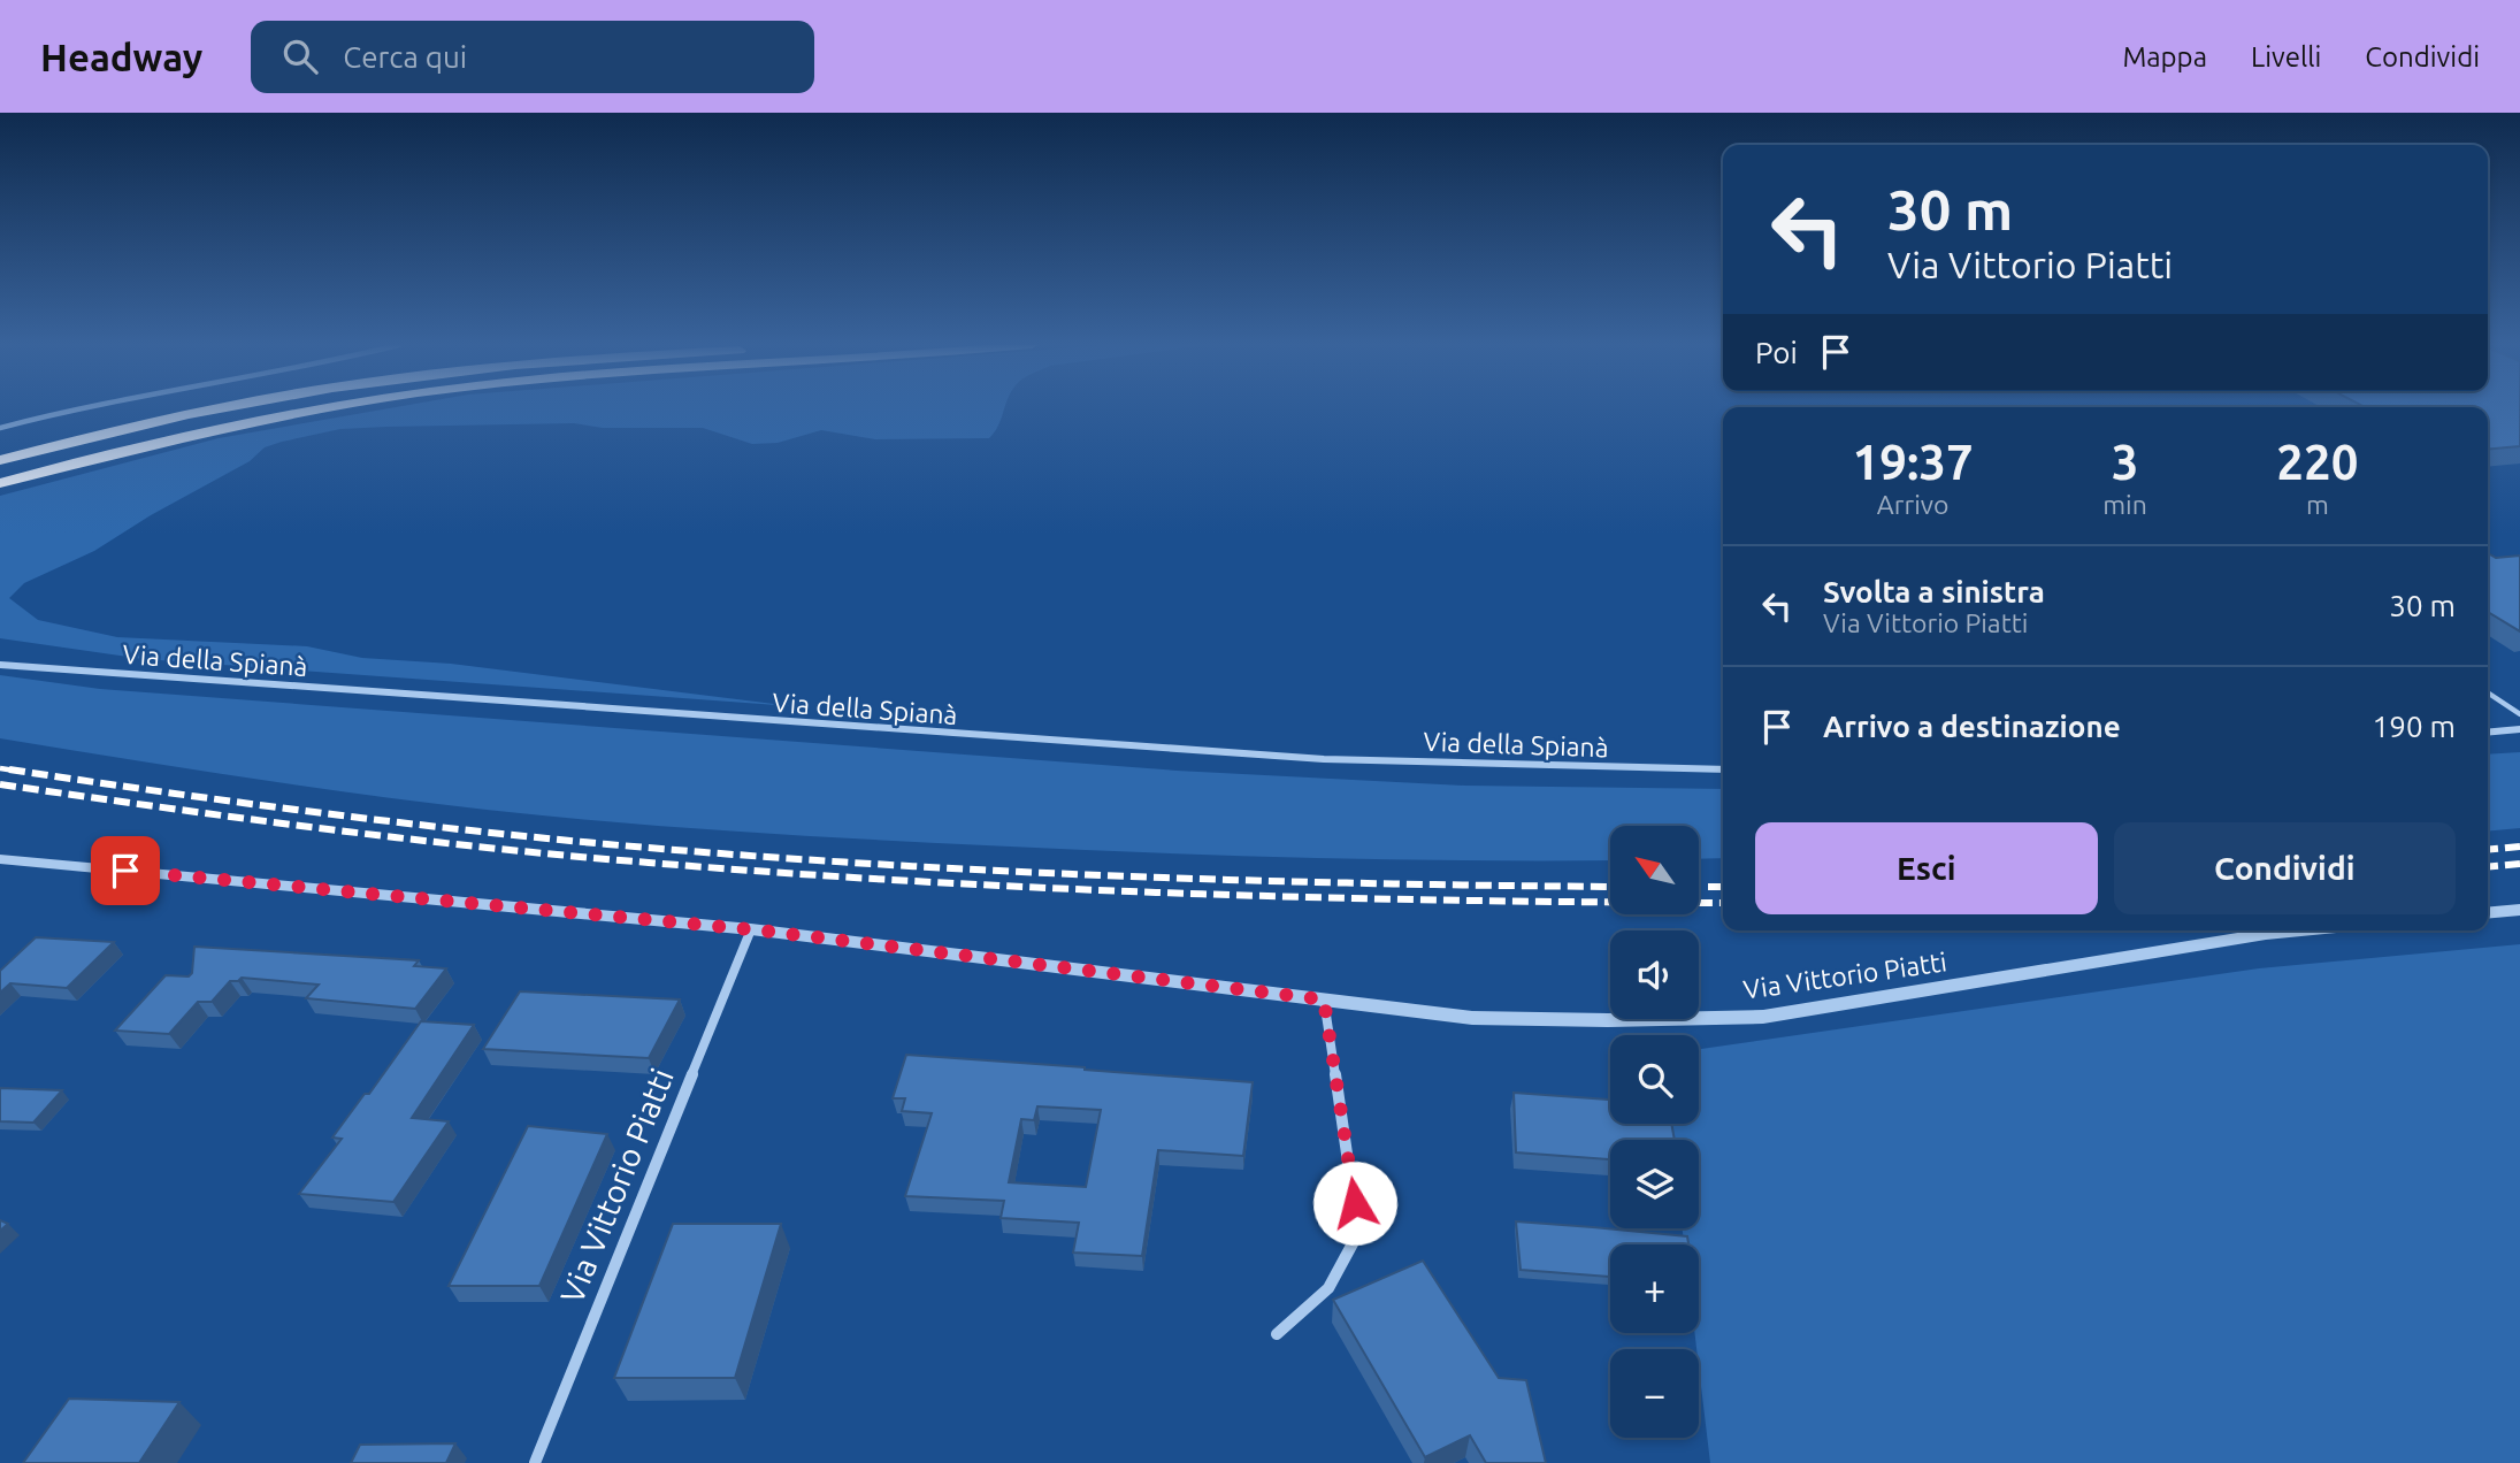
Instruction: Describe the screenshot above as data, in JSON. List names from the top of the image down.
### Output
{
  "streets": {
    "street": ["Via della Spianà", "Via Vittorio Piatti"]
  },
  "north": "top left",
  "page": {
    "header": "Headway",
    "search": "Cerca qui",
    "nav": ["Mappa", "Livelli", "Condividi"],
    "turn": ["30 m", "Via Vittorio Piatti"],
    "then": "Poi",
    "eta": [
      "19:37",
      "Arrivo",
      "3",
      "min",
      "220",
      "m"
    ],
    "list": [
      {
        "name": "Svolta a sinistra",
        "note": "Via Vittorio Piatti",
        "value": "30 m"
      },
      {
        "name": "Arrivo a destinazione",
        "value": "190 m"
      }
    ],
    "buttons": ["Esci", "Condividi"],
    "map_buttons": ["+", "−"]
  }
}
